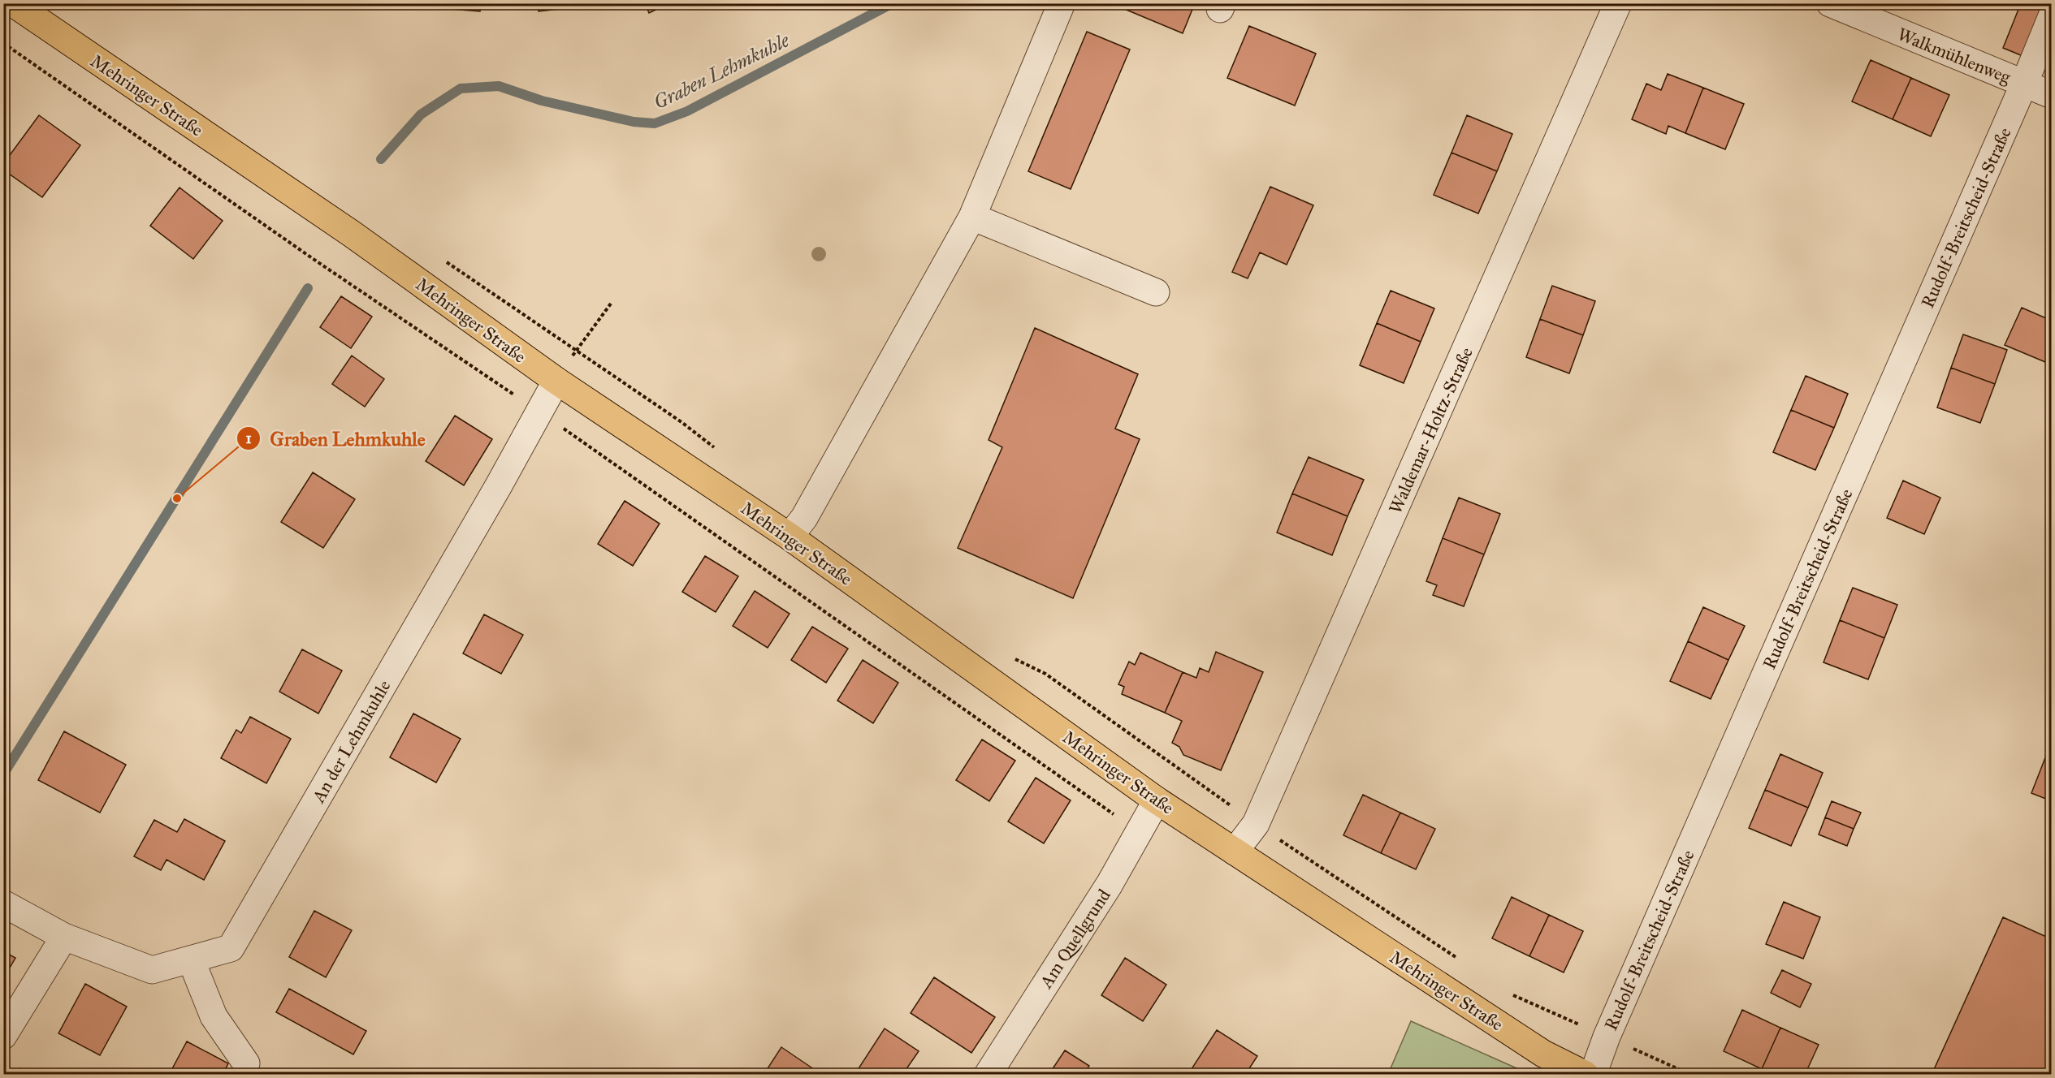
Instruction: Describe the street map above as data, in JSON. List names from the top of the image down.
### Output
{
  "streets": {
    "main road": ["Mehringer Straße"],
    "street": [
      "Walkmühlenweg",
      "Rudolf-Breitscheid-Straße",
      "Waldemar-Holtz-Straße",
      "An der Lehmkuhle",
      "Am Quellgrund"
    ]
  },
  "crossings": [
    ["Walkmühlenweg", "Rudolf-Breitscheid-Straße"],
    ["Mehringer Straße", "Waldemar-Holtz-Straße"],
    ["Mehringer Straße", "An der Lehmkuhle"],
    ["Mehringer Straße", "Am Quellgrund"]
  ],
  "water": ["Graben Lehmkuhle"],
  "places": ["Graben Lehmkuhle"]
}
